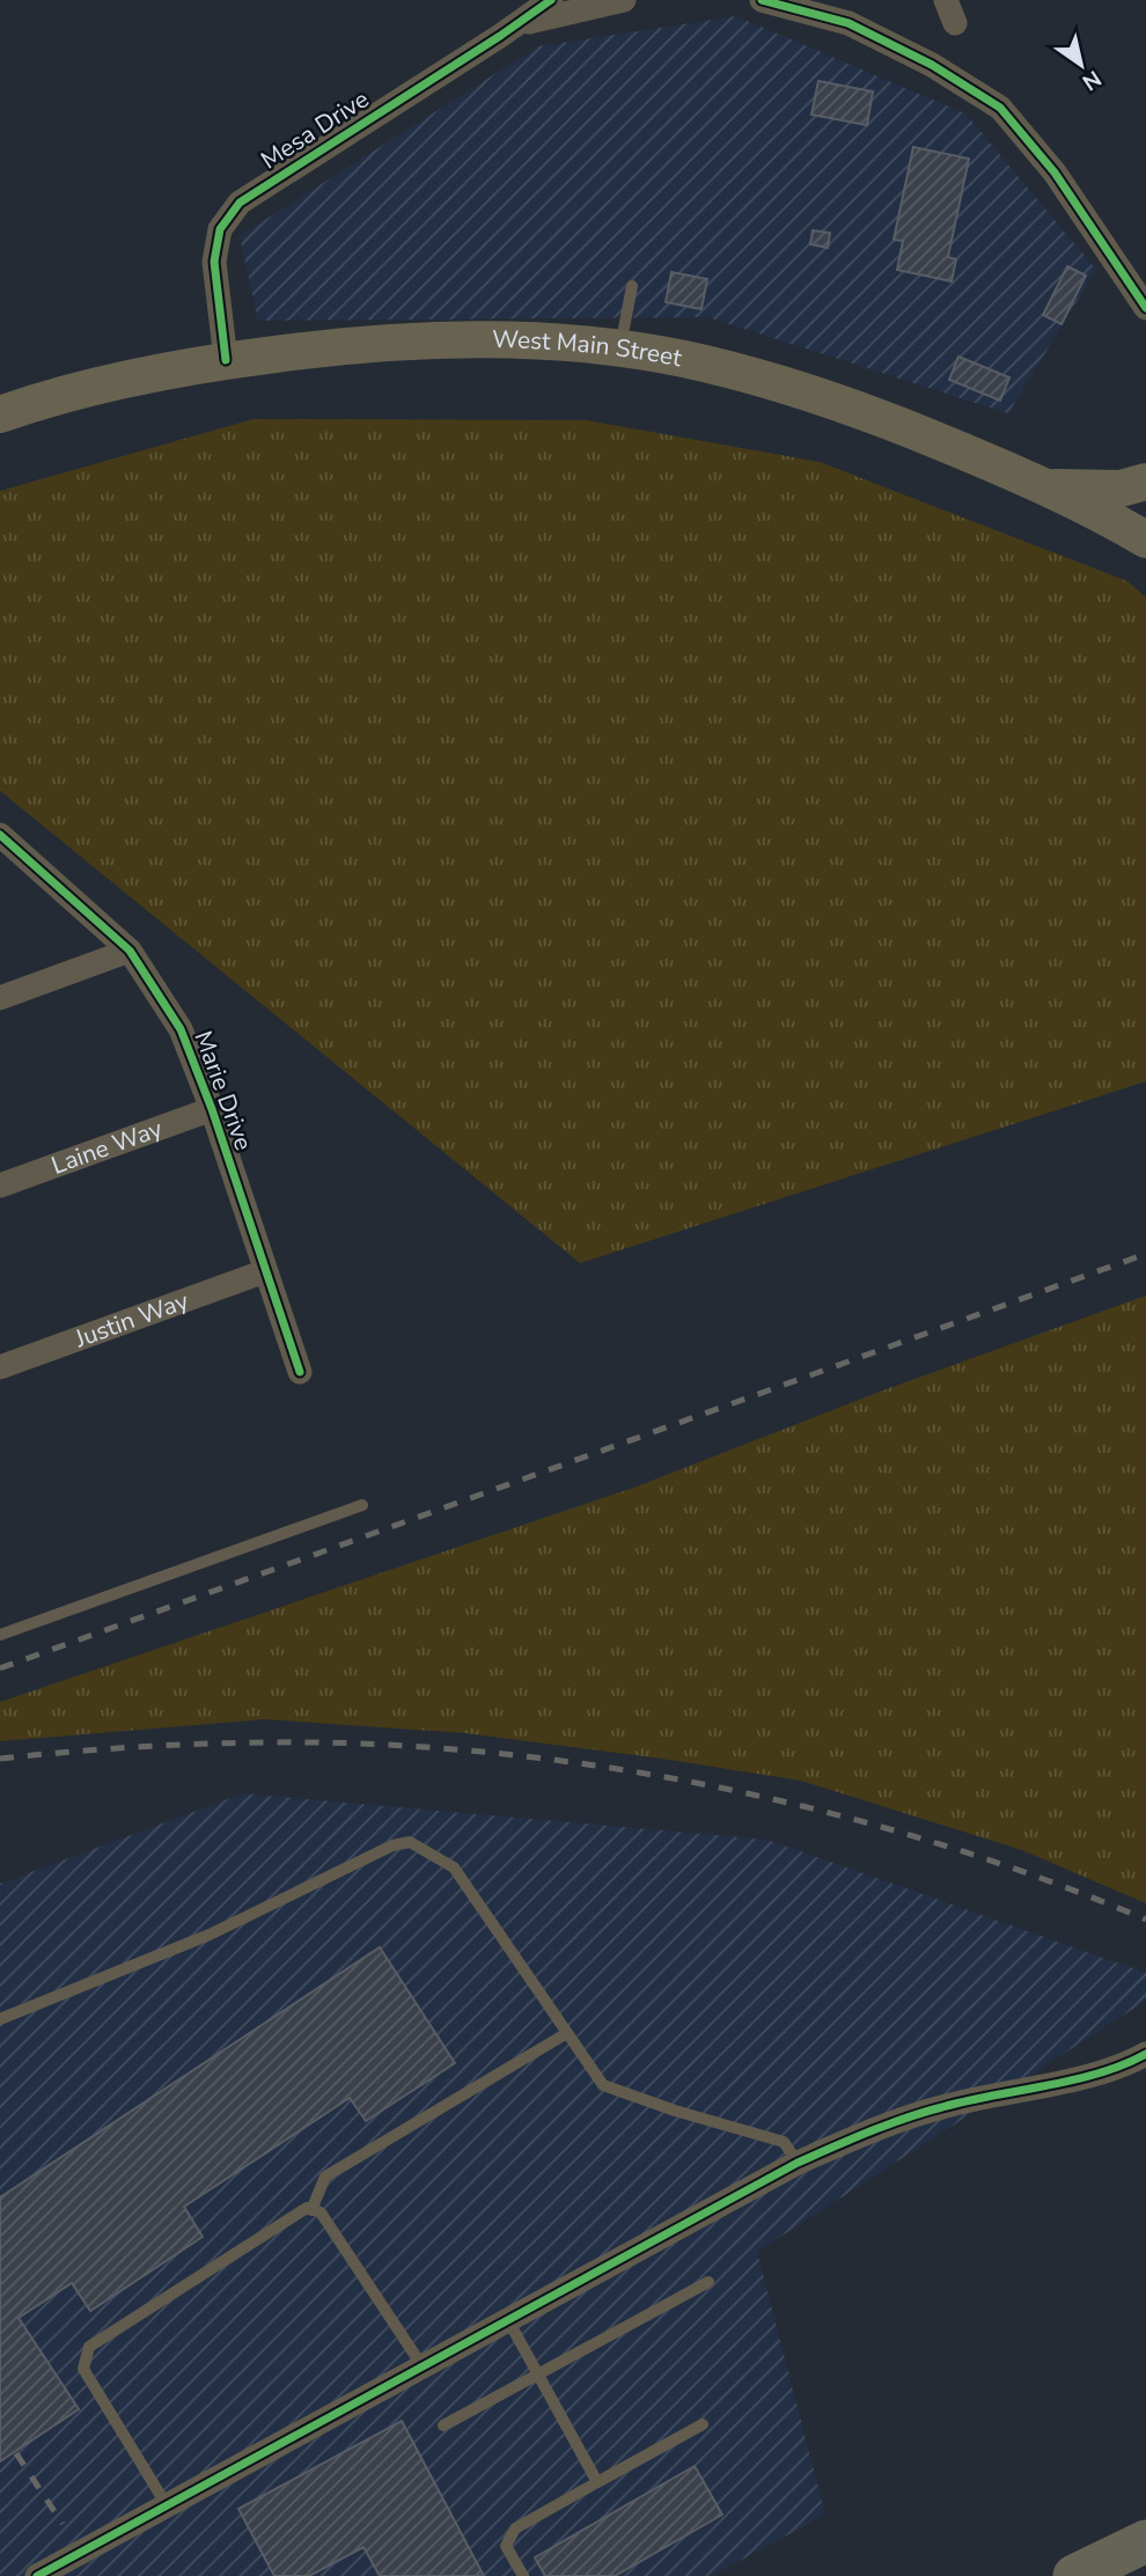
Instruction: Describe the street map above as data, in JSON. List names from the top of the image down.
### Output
{
  "streets": {
    "main road": ["West Main Street"],
    "street": [
      "Mesa Drive",
      "Marie Drive",
      "Laine Way",
      "Justin Way"
    ]
  },
  "crossings": [
    ["Mesa Drive", "West Main Street"],
    ["Marie Drive", "Laine Way"],
    ["Marie Drive", "Justin Way"]
  ],
  "north": "bottom right"
}
